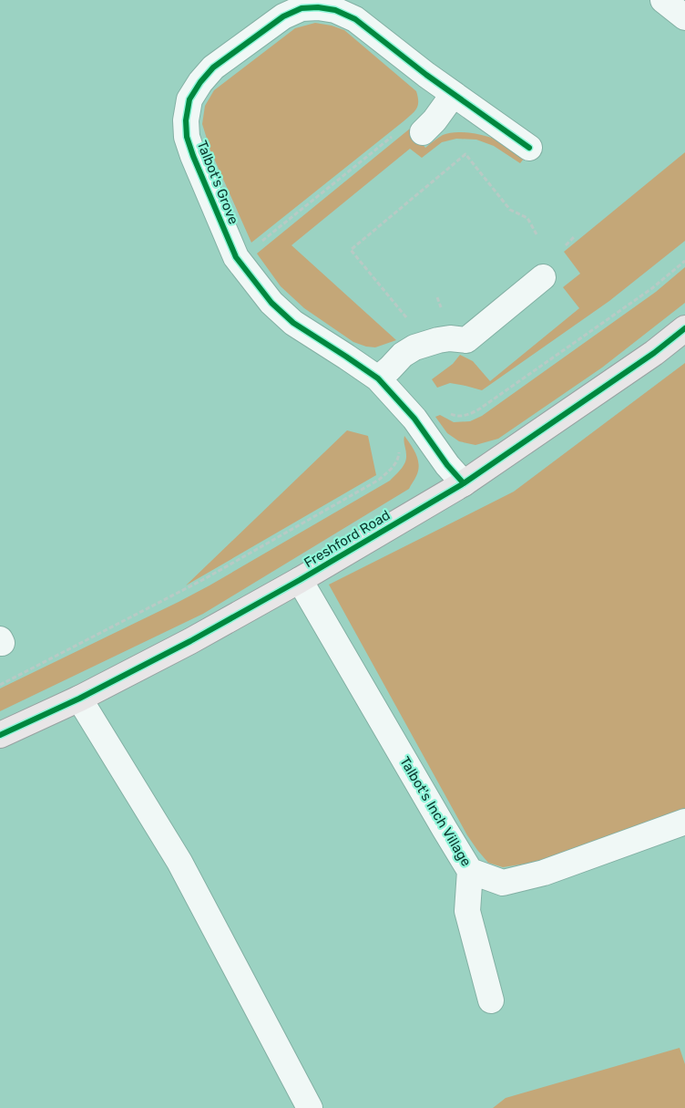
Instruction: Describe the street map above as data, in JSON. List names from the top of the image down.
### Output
{
  "streets": {
    "main road": ["Freshford Road"],
    "street": ["Talbot's Grove", "Talbot's Inch Village"]
  },
  "crossings": [
    ["Talbot's Grove", "Freshford Road"],
    ["Freshford Road", "Talbot's Inch Village"]
  ]
}
